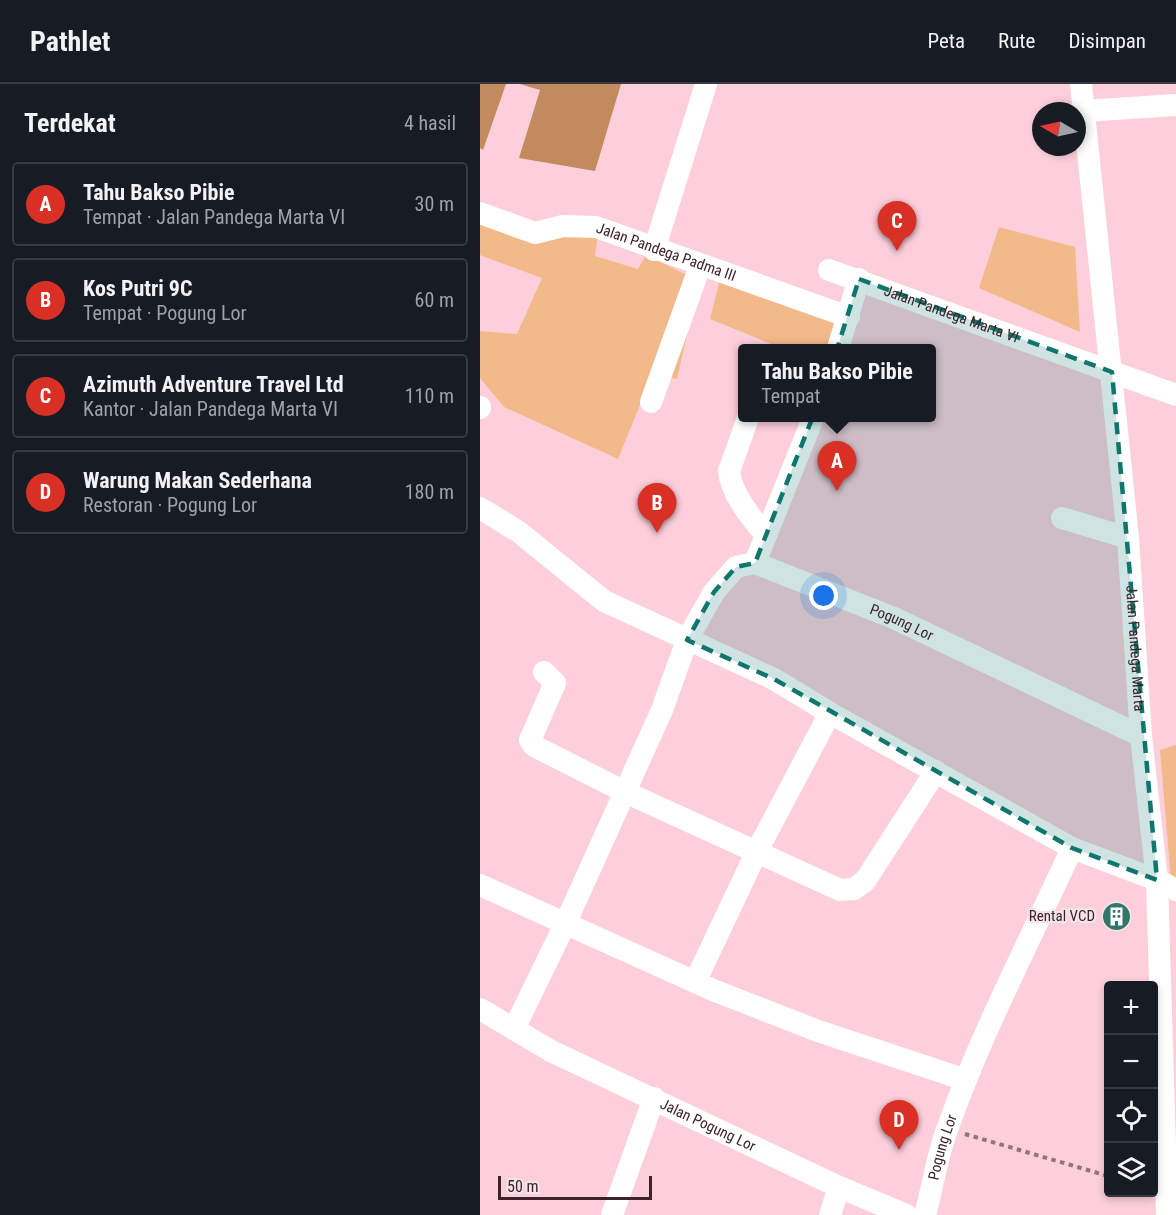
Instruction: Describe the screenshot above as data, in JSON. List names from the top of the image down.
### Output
{
  "streets": {
    "street": [
      "Jalan Pandega Padma III",
      "Jalan Pandega Marta VI",
      "Pogung Lor",
      "Jalan Pandega Marta",
      "Jalan Pogung Lor"
    ]
  },
  "crossings": [
    ["Jalan Pandega Marta VI", "Jalan Pandega Marta"],
    ["Pogung Lor", "Jalan Pandega Marta"]
  ],
  "places": {
    "building": ["Rental VCD"]
  },
  "scale_bar": "50 m",
  "north": "left",
  "page": {
    "header": "Pathlet",
    "nav": ["Peta", "Rute", "Disimpan"],
    "heading": ["Terdekat", "4 hasil"],
    "list": [
      {
        "mark": "A",
        "name": "Tahu Bakso Pibie",
        "note": "Tempat · Jalan Pandega Marta VI",
        "value": "30 m"
      },
      {
        "mark": "B",
        "name": "Kos Putri 9C",
        "note": "Tempat · Pogung Lor",
        "value": "60 m"
      },
      {
        "mark": "C",
        "name": "Azimuth Adventure Travel Ltd",
        "note": "Kantor · Jalan Pandega Marta VI",
        "value": "110 m"
      },
      {
        "mark": "D",
        "name": "Warung Makan Sederhana",
        "note": "Restoran · Pogung Lor",
        "value": "180 m"
      }
    ],
    "pins": [
      "C",
      "A",
      "B",
      "D"
    ],
    "popup": ["Tahu Bakso Pibie", "Tempat"],
    "map_buttons": ["+", "−"],
    "scale": "50 m"
  }
}
